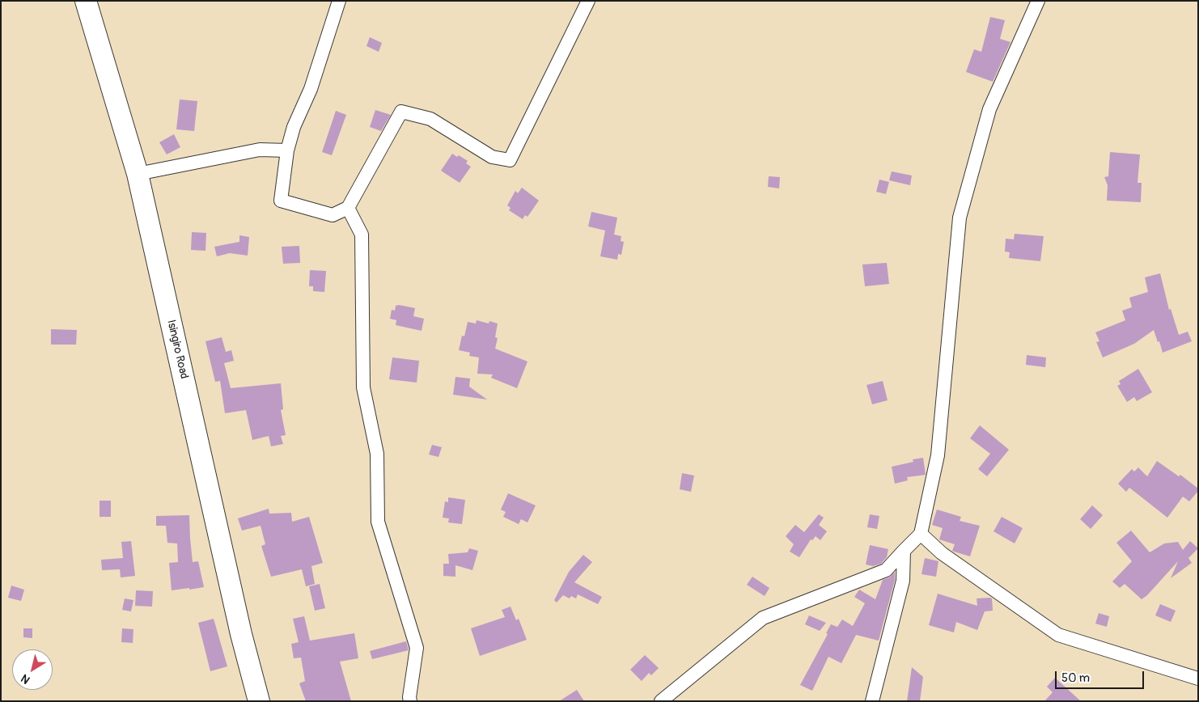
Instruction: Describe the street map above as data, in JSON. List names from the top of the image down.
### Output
{
  "streets": {
    "main road": ["Isingiro Road"]
  },
  "scale_bar": "50 m",
  "north": "bottom left"
}
